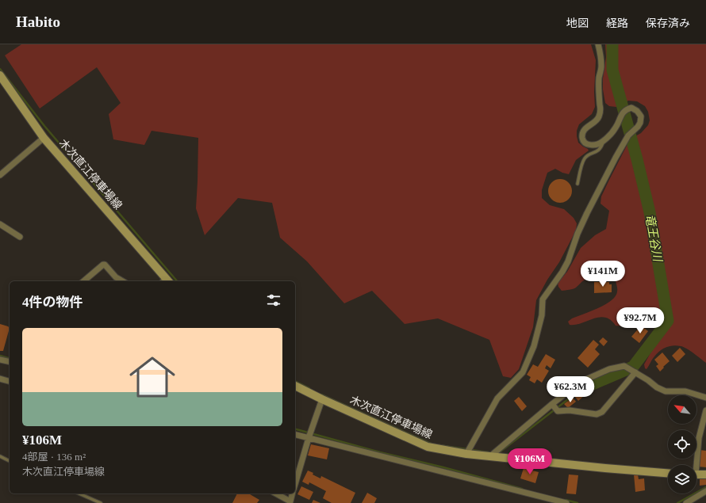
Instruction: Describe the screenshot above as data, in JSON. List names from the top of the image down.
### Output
{
  "streets": {
    "main road": ["木次直江停車場線"]
  },
  "water": ["竜王谷川"],
  "north": "top left",
  "page": {
    "header": "Habito",
    "nav": ["地図", "経路", "保存済み"],
    "price": [
      "¥141M",
      "¥92.7M",
      "¥62.3M",
      "¥106M"
    ],
    "heading": "4件の物件",
    "list": [
      {
        "name": "¥106M",
        "note": "4部屋 · 136 m² · 木次直江停車場線"
      }
    ]
  }
}
